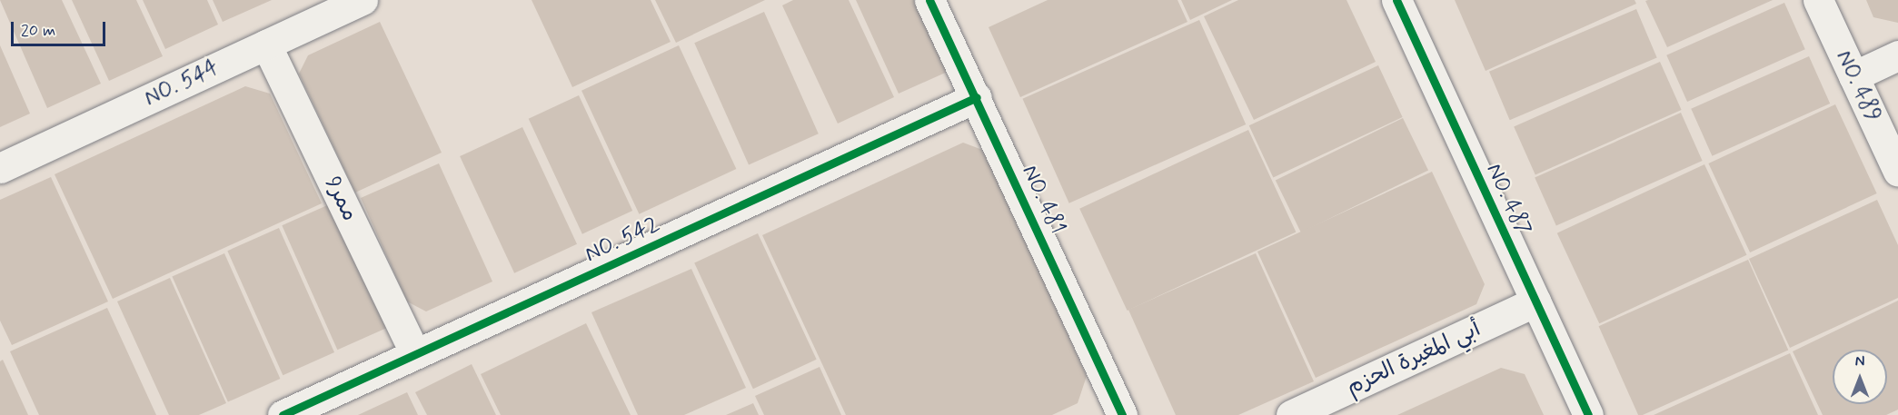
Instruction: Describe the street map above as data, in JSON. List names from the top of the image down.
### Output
{
  "streets": {
    "street": [
      "NO. 544",
      "NO. 489",
      "ممر9",
      "NO. 481",
      "NO. 487",
      "NO. 542",
      "أبي المغيرة الحزم"
    ]
  },
  "crossings": [
    ["NO. 544", "ممر9"],
    ["ممر9", "NO. 542"],
    ["NO. 481", "NO. 542"],
    ["NO. 487", "أبي المغيرة الحزم"]
  ],
  "scale_bar": "20 m",
  "north": "top"
}
